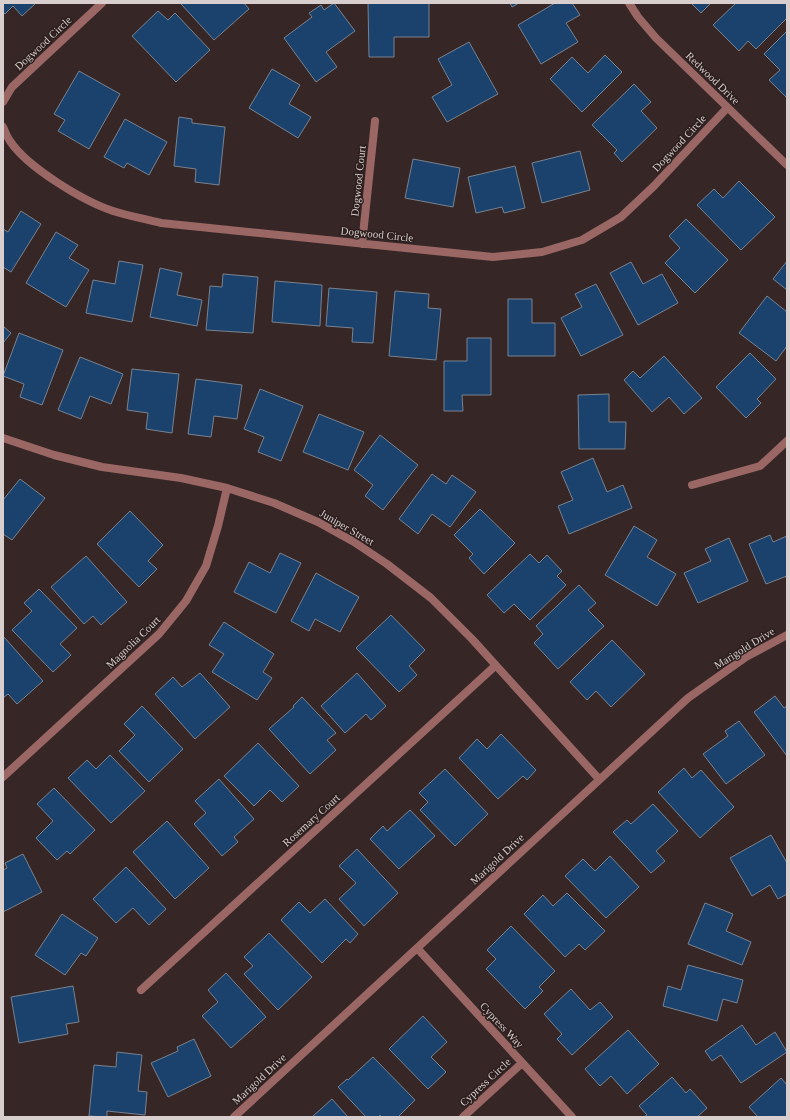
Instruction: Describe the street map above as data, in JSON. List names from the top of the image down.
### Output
{
  "streets": {
    "street": [
      "Dogwood Circle",
      "Redwood Drive",
      "Dogwood Court",
      "Juniper Street",
      "Magnolia Court",
      "Marigold Drive",
      "Rosemary Court",
      "Cypress Way",
      "Cypress Circle"
    ]
  },
  "crossings": [
    ["Dogwood Circle", "Redwood Drive"],
    ["Dogwood Circle", "Dogwood Court"],
    ["Juniper Street", "Magnolia Court"],
    ["Juniper Street", "Marigold Drive"],
    ["Juniper Street", "Rosemary Court"],
    ["Marigold Drive", "Cypress Way"],
    ["Cypress Way", "Cypress Circle"]
  ]
}
